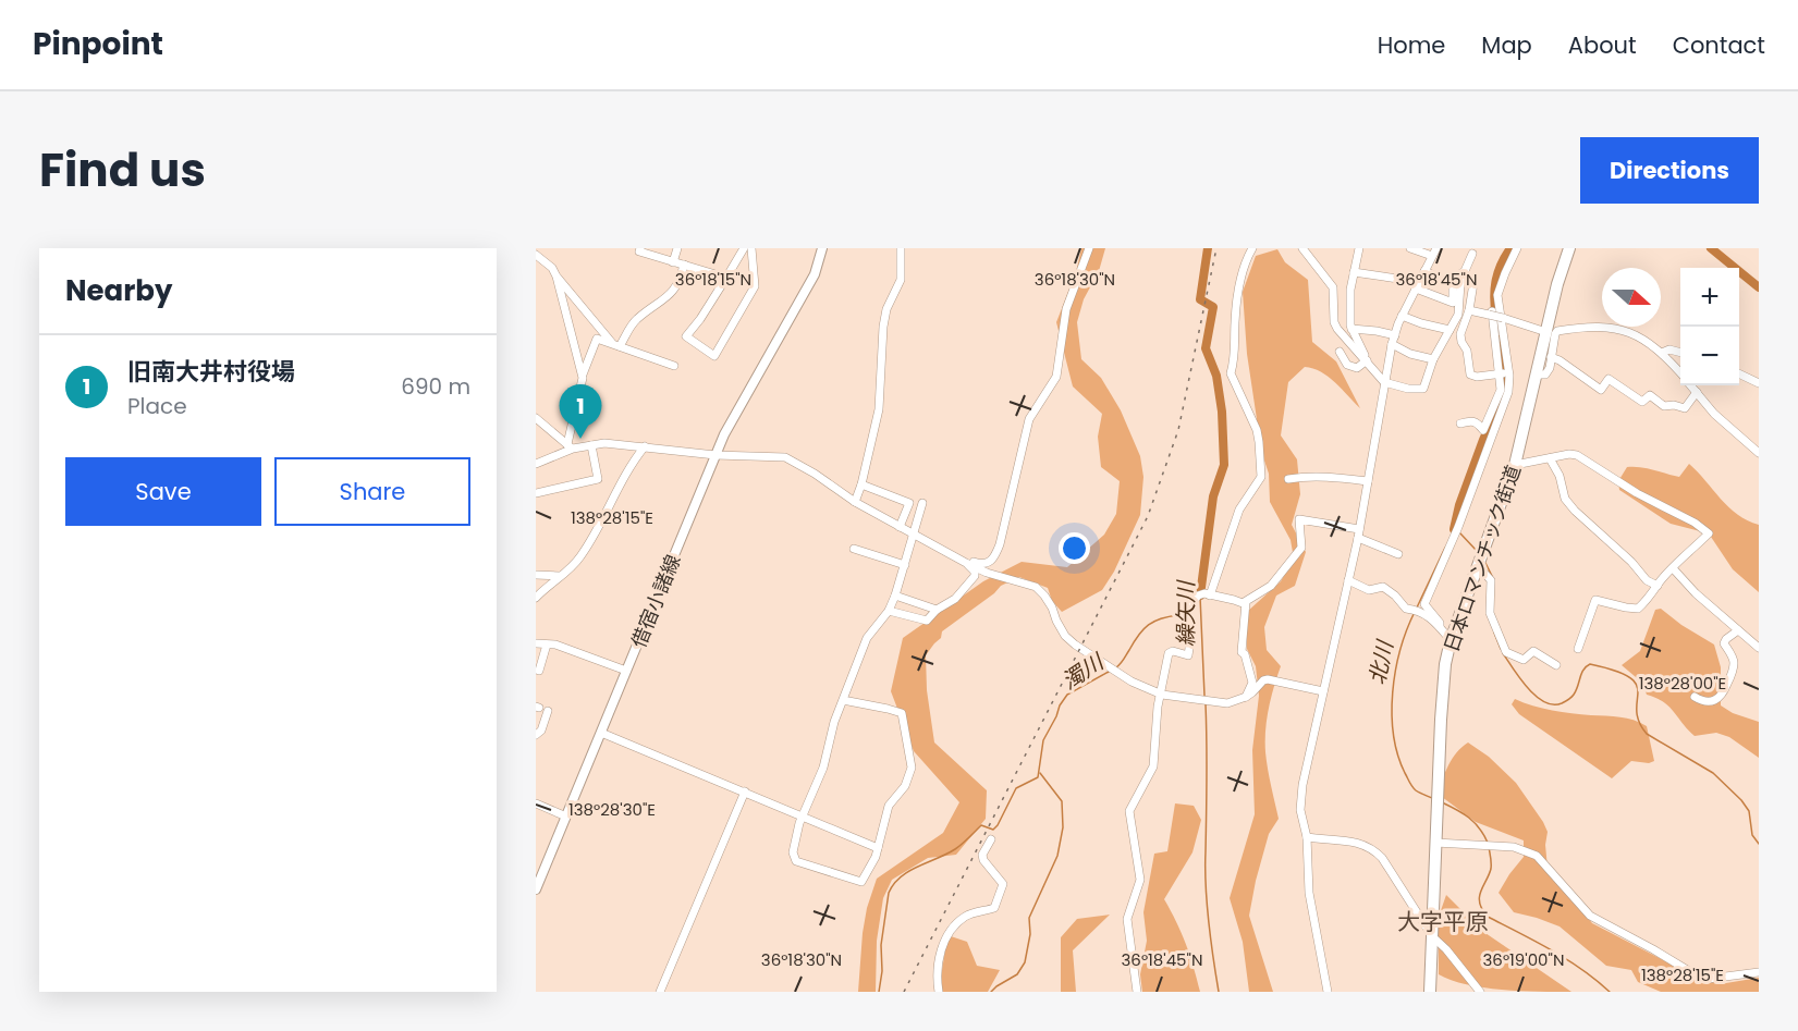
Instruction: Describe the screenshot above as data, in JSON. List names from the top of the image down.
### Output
{
  "streets": {
    "highway": ["日本ロマンチック街道"],
    "main road": ["借宿小諸線"]
  },
  "districts": ["大字平原"],
  "water": ["繰矢川", "北川", "濁川"],
  "north": "right",
  "page": {
    "header": "Pinpoint",
    "nav": [
      "Home",
      "Map",
      "About",
      "Contact"
    ],
    "title": "Find us",
    "buttons": [
      "Directions",
      ["Save", "Share"]
    ],
    "heading": "Nearby",
    "map_buttons": ["+", "−"],
    "list": [
      {
        "mark": "1",
        "name": "旧南大井村役場",
        "note": "Place",
        "value": "690 m"
      }
    ],
    "pins": "1"
  },
  "coordinates": [
    "36°18'15\"N",
    "36°18'30\"N",
    "36°18'45\"N",
    "138°28'15\"E",
    "138°28'00\"E",
    "138°28'30\"E",
    "36°19'00\"N"
  ]
}
